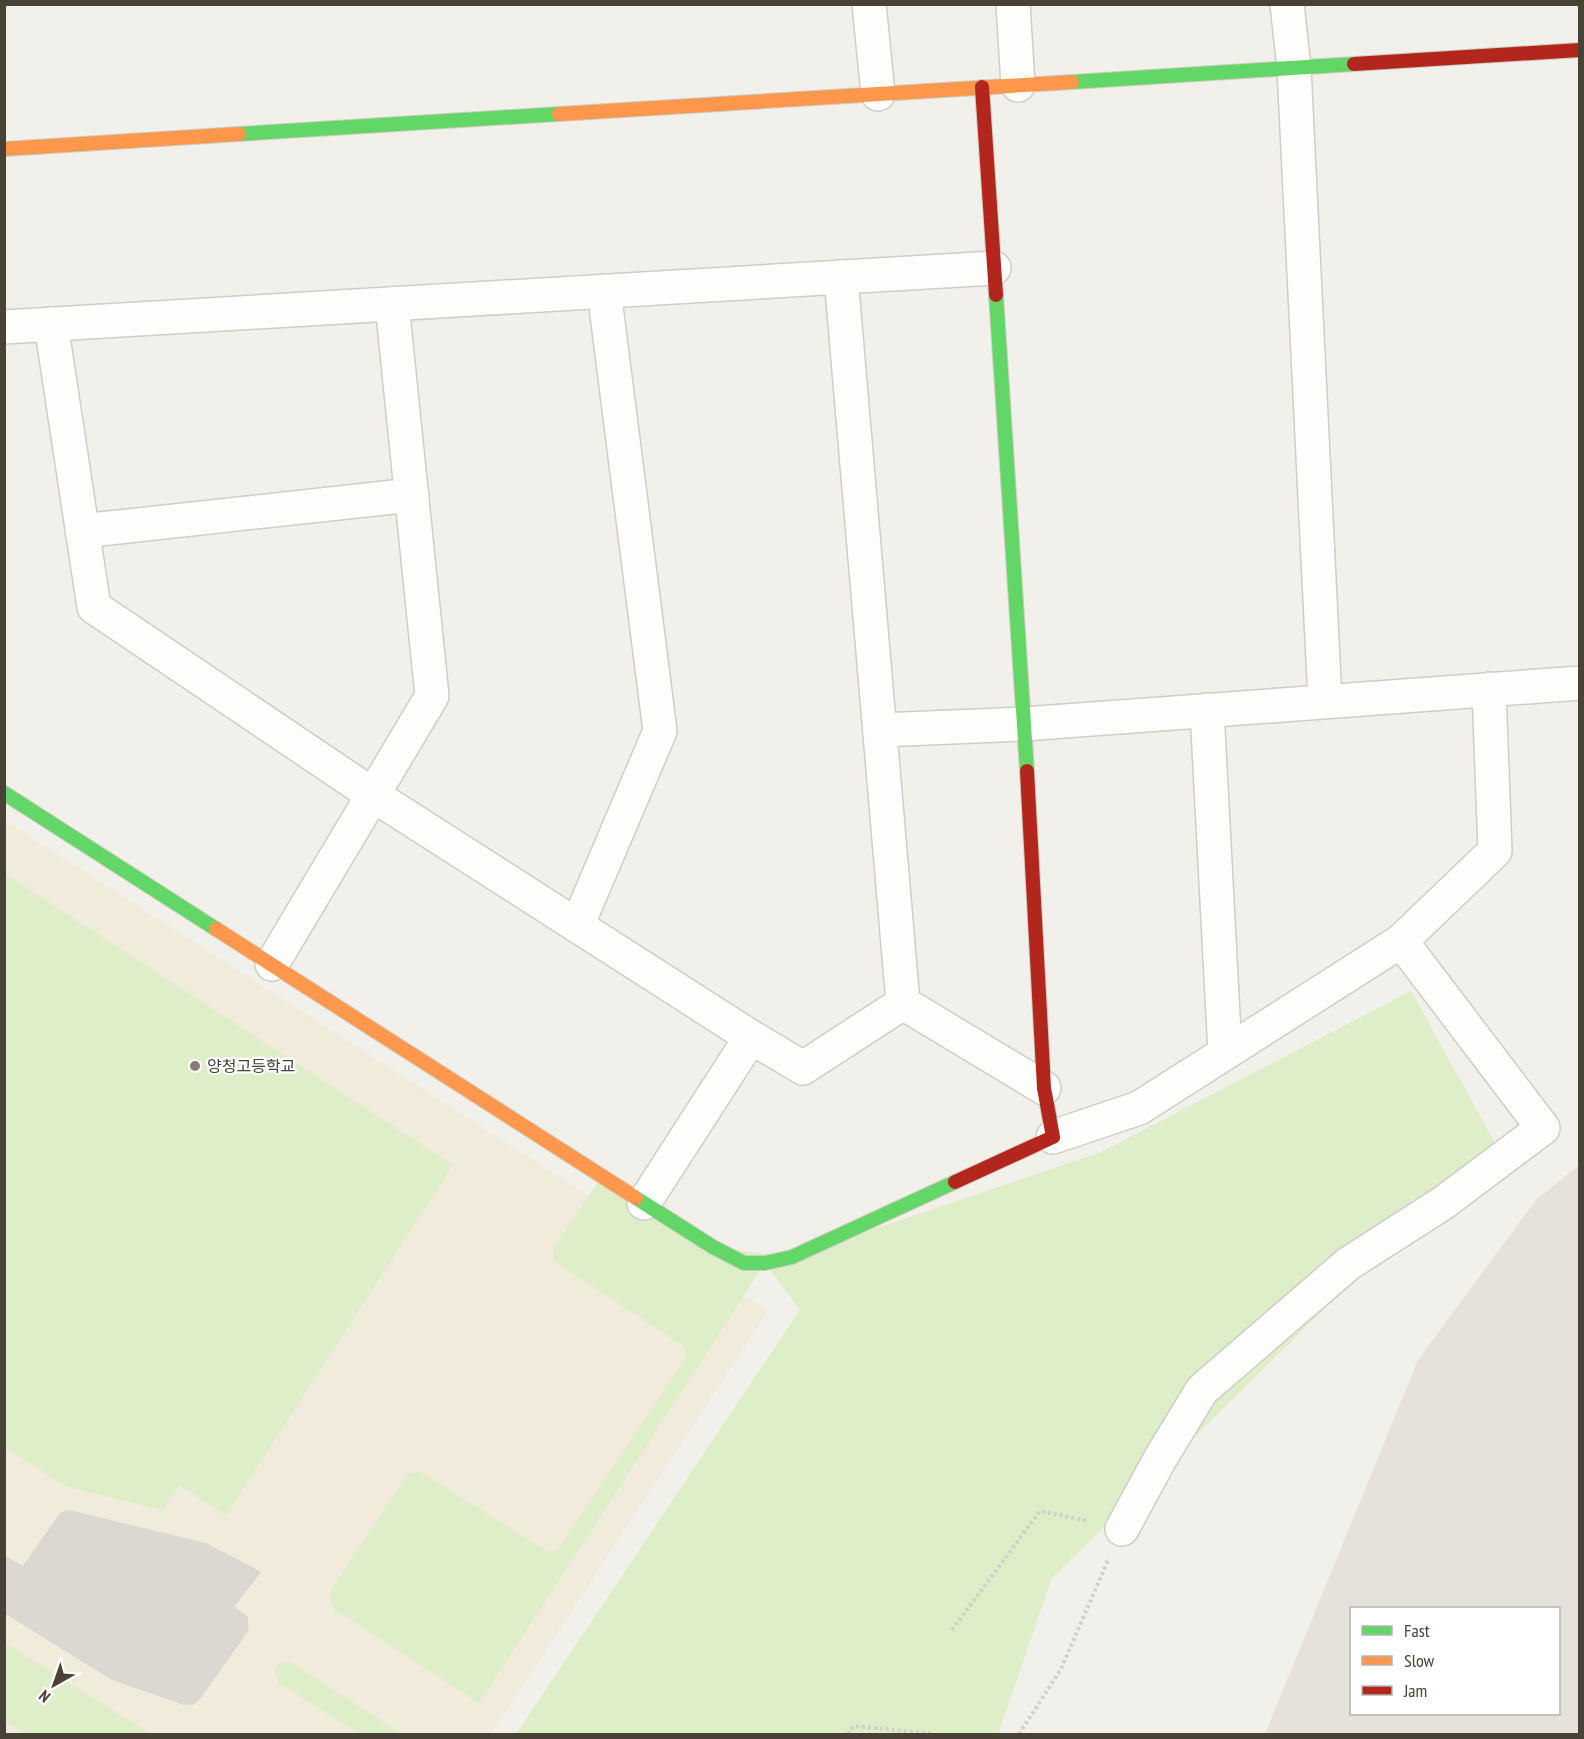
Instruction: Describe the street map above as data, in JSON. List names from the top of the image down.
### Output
{
  "places": ["양청고등학교"],
  "legend": ["Fast", "Slow", "Jam"],
  "north": "bottom left"
}
